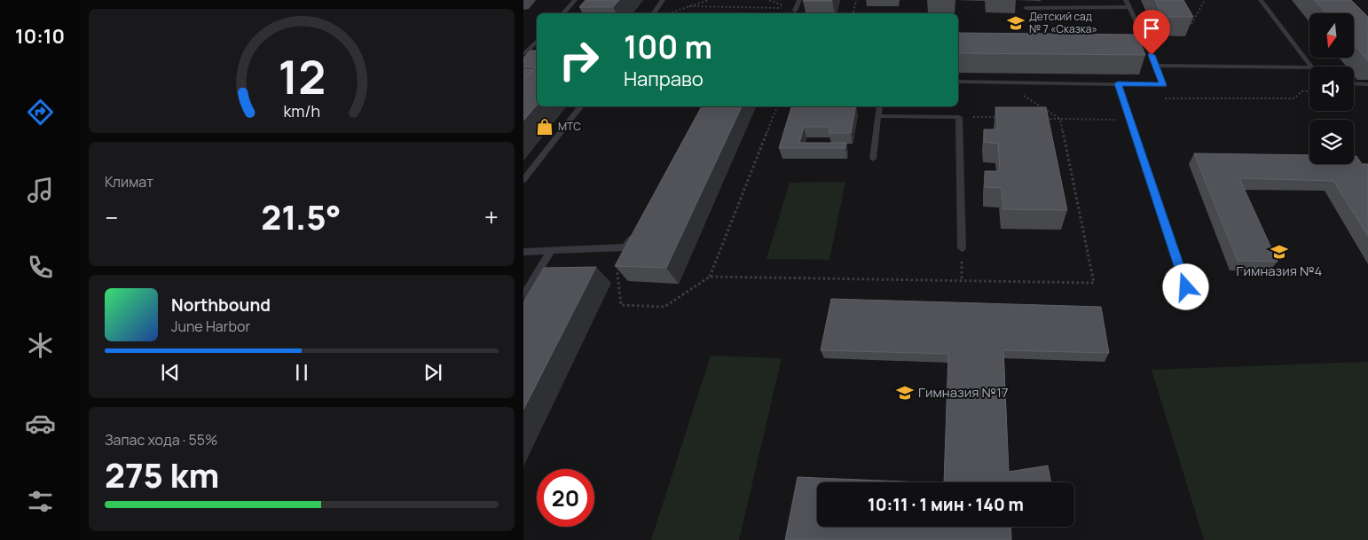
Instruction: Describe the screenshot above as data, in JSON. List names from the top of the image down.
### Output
{
  "places": {
    "school or university": ["Детский сад № 7 «Сказка»", "Гимназия №4", "Гимназия №17"],
    "shop": ["МТС"]
  },
  "north": "bottom",
  "page": {
    "tabs": "10:10",
    "turn": ["100 m", "Направо"],
    "tile": [
      "Климат",
      ["Запас хода · 55%", "275 km"]
    ],
    "heat": ["−", "21.5°", "+"],
    "song": ["Northbound", "June Harbor"],
    "limit": "20",
    "trip": "10:11 · 1 мин · 140 m",
    "gauge": ["12", "km/h"]
  }
}
